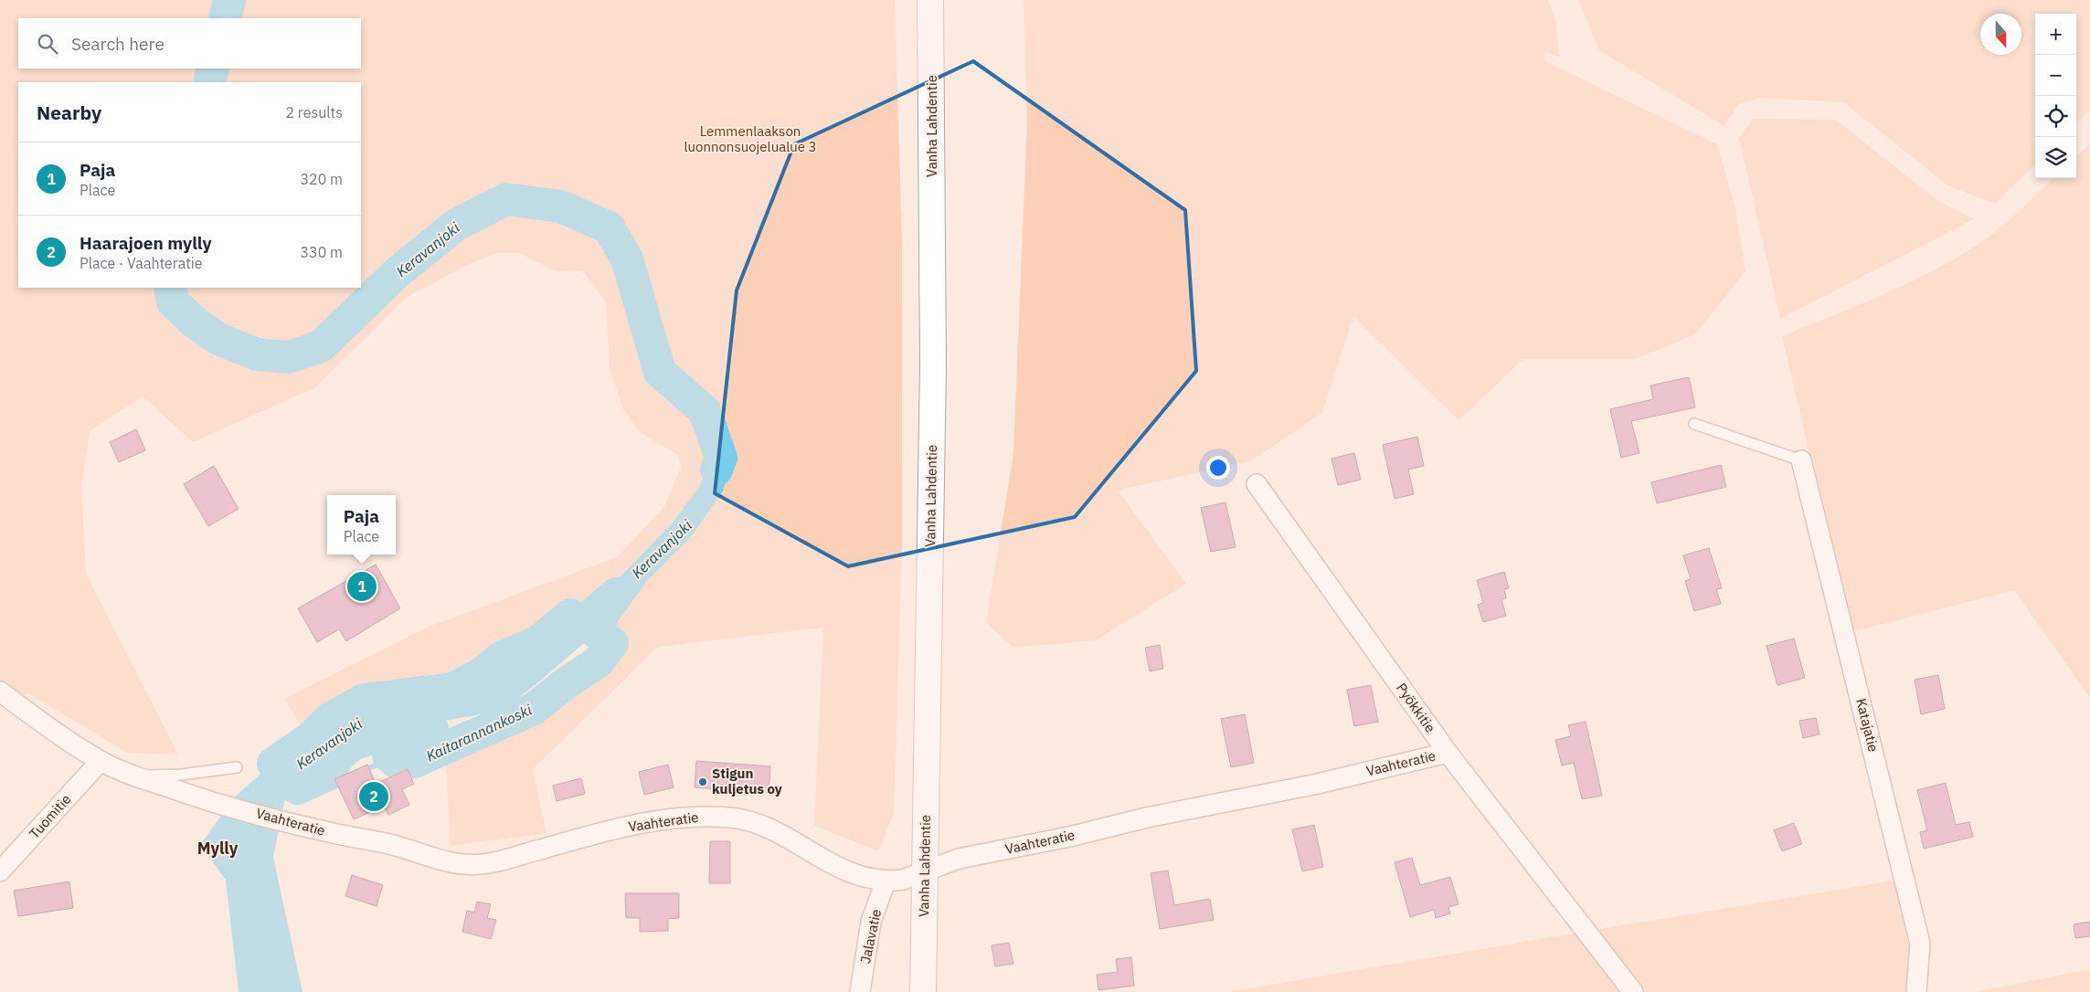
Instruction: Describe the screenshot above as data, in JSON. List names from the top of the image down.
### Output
{
  "streets": {
    "main road": ["Vanha Lahdentie"],
    "street": [
      "Pyökkitie",
      "Katajatie",
      "Vaahteratie",
      "Tuomitie",
      "Jalavatie"
    ]
  },
  "crossings": [
    ["Vanha Lahdentie", "Vaahteratie"],
    ["Pyökkitie", "Vaahteratie"],
    ["Vaahteratie", "Tuomitie"],
    ["Vaahteratie", "Jalavatie"]
  ],
  "districts": ["Mylly"],
  "water": ["Keravanjoki", "Kaitarannankoski"],
  "parks": ["Lemmenlaakson luonnonsuojelualue 3"],
  "places": ["Stigun kuljetus oy"],
  "north": "bottom",
  "page": {
    "map_buttons": ["+", "−"],
    "search": "Search here",
    "heading": ["Nearby", "2 results"],
    "list": [
      {
        "mark": "1",
        "name": "Paja",
        "note": "Place",
        "value": "320 m"
      },
      {
        "mark": "2",
        "name": "Haarajoen mylly",
        "note": "Place · Vaahteratie",
        "value": "330 m"
      }
    ],
    "popup": ["Paja", "Place"],
    "pins": ["1", "2"]
  }
}
